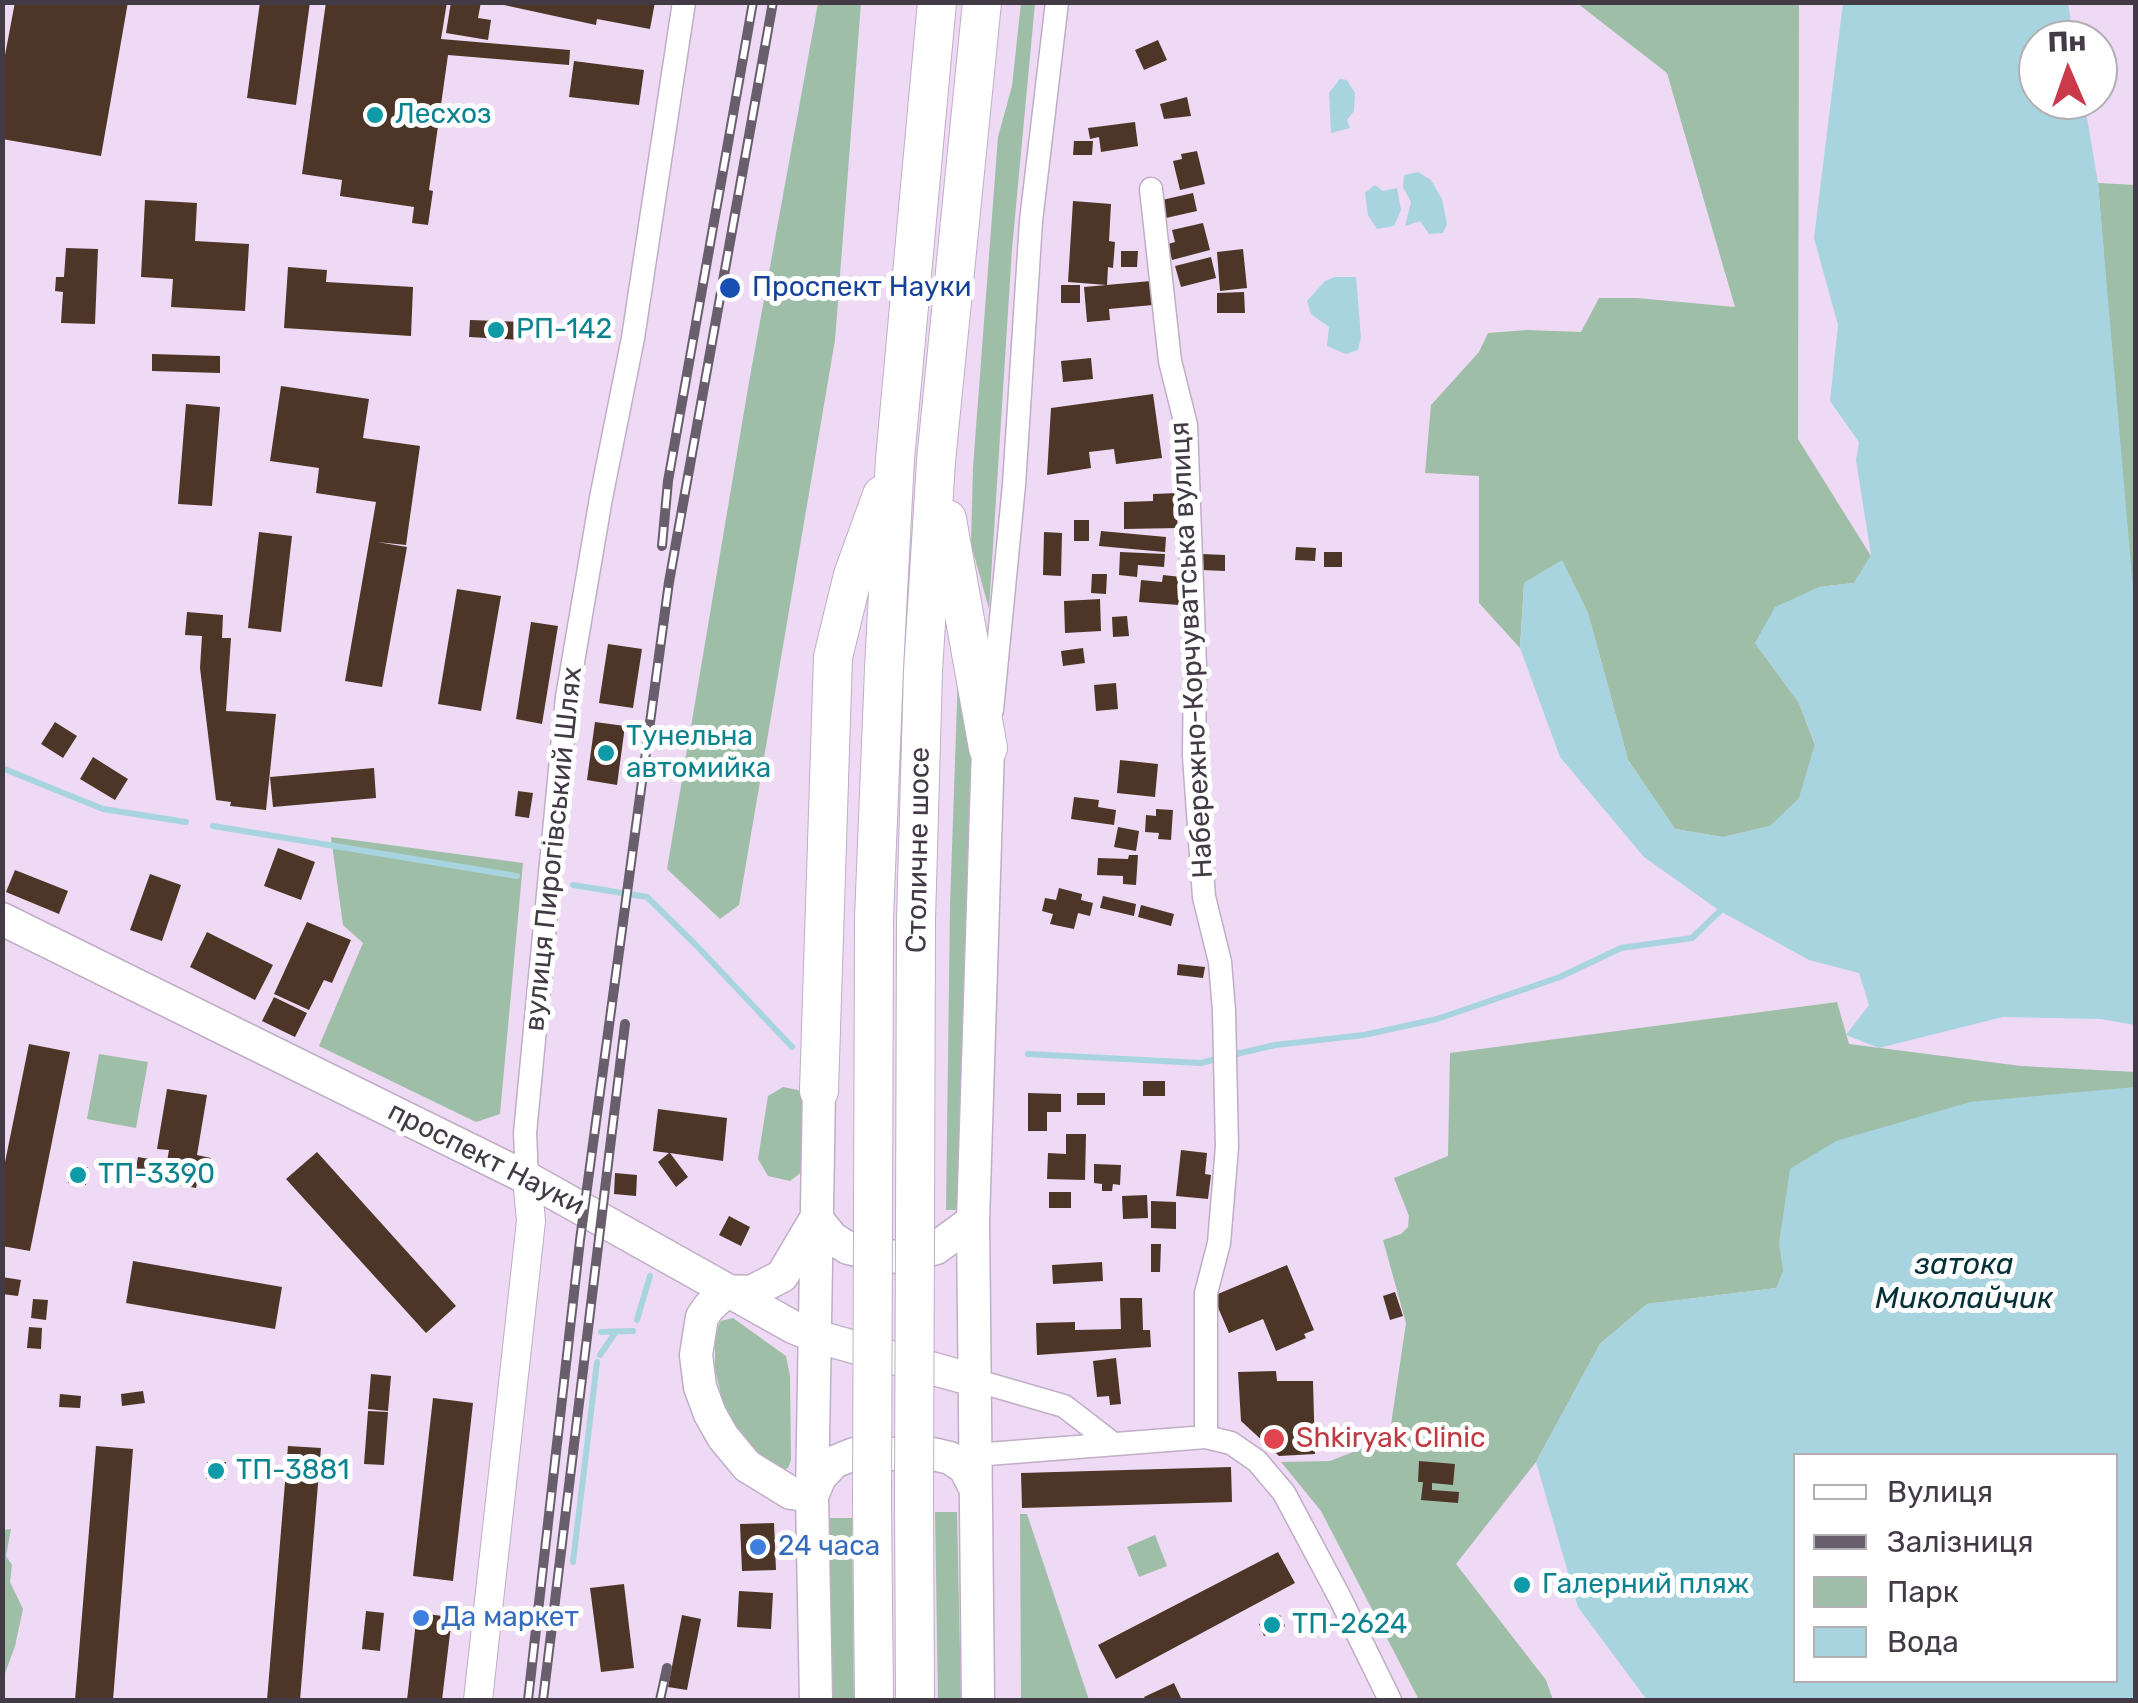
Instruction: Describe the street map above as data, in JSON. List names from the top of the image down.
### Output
{
  "streets": {
    "highway": ["Столичне шосе"],
    "main road": ["проспект Науки"],
    "street": ["Набережно-Корчуватська вулиця", "вулиця Пирогівський Шлях"]
  },
  "crossings": [
    ["вулиця Пирогівський Шлях", "проспект Науки"]
  ],
  "water": ["затока Миколайчик"],
  "places": [
    "Лесхоз",
    "Проспект Науки",
    "РП-142",
    "Тунельна автомийка",
    "ТП-3390",
    "Shkiryak Clinic",
    "ТП-3881",
    "24 часа",
    "Галерний пляж",
    "Да маркет",
    "ТП-2624"
  ],
  "legend": [
    "Вулиця",
    "Залізниця",
    "Парк",
    "Вода"
  ],
  "north": "top"
}
